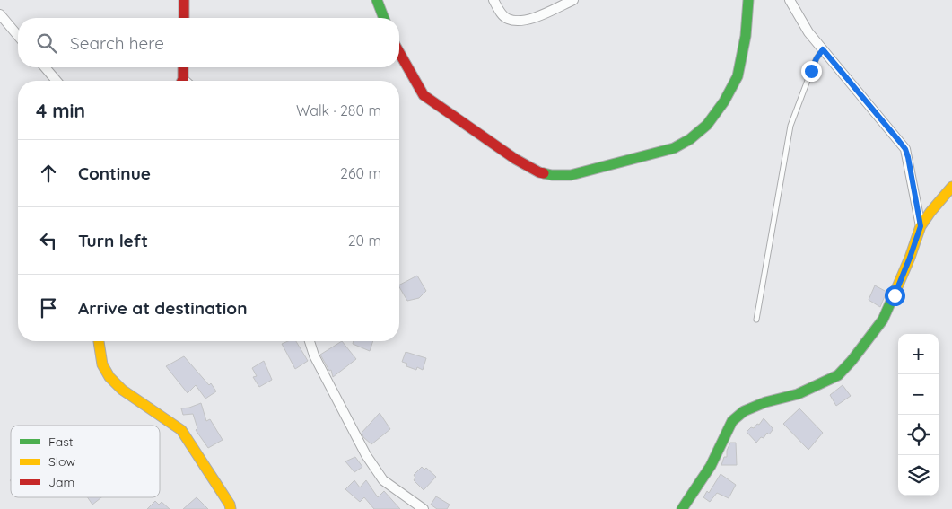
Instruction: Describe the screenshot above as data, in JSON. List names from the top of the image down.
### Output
{
  "legend": ["Fast", "Slow", "Jam"],
  "page": {
    "search": "Search here",
    "heading": ["4 min", "Walk · 280 m"],
    "list": [
      ["Continue", "260 m"],
      ["Turn left", "20 m"],
      "Arrive at destination"
    ],
    "map_buttons": ["+", "−"]
  }
}
